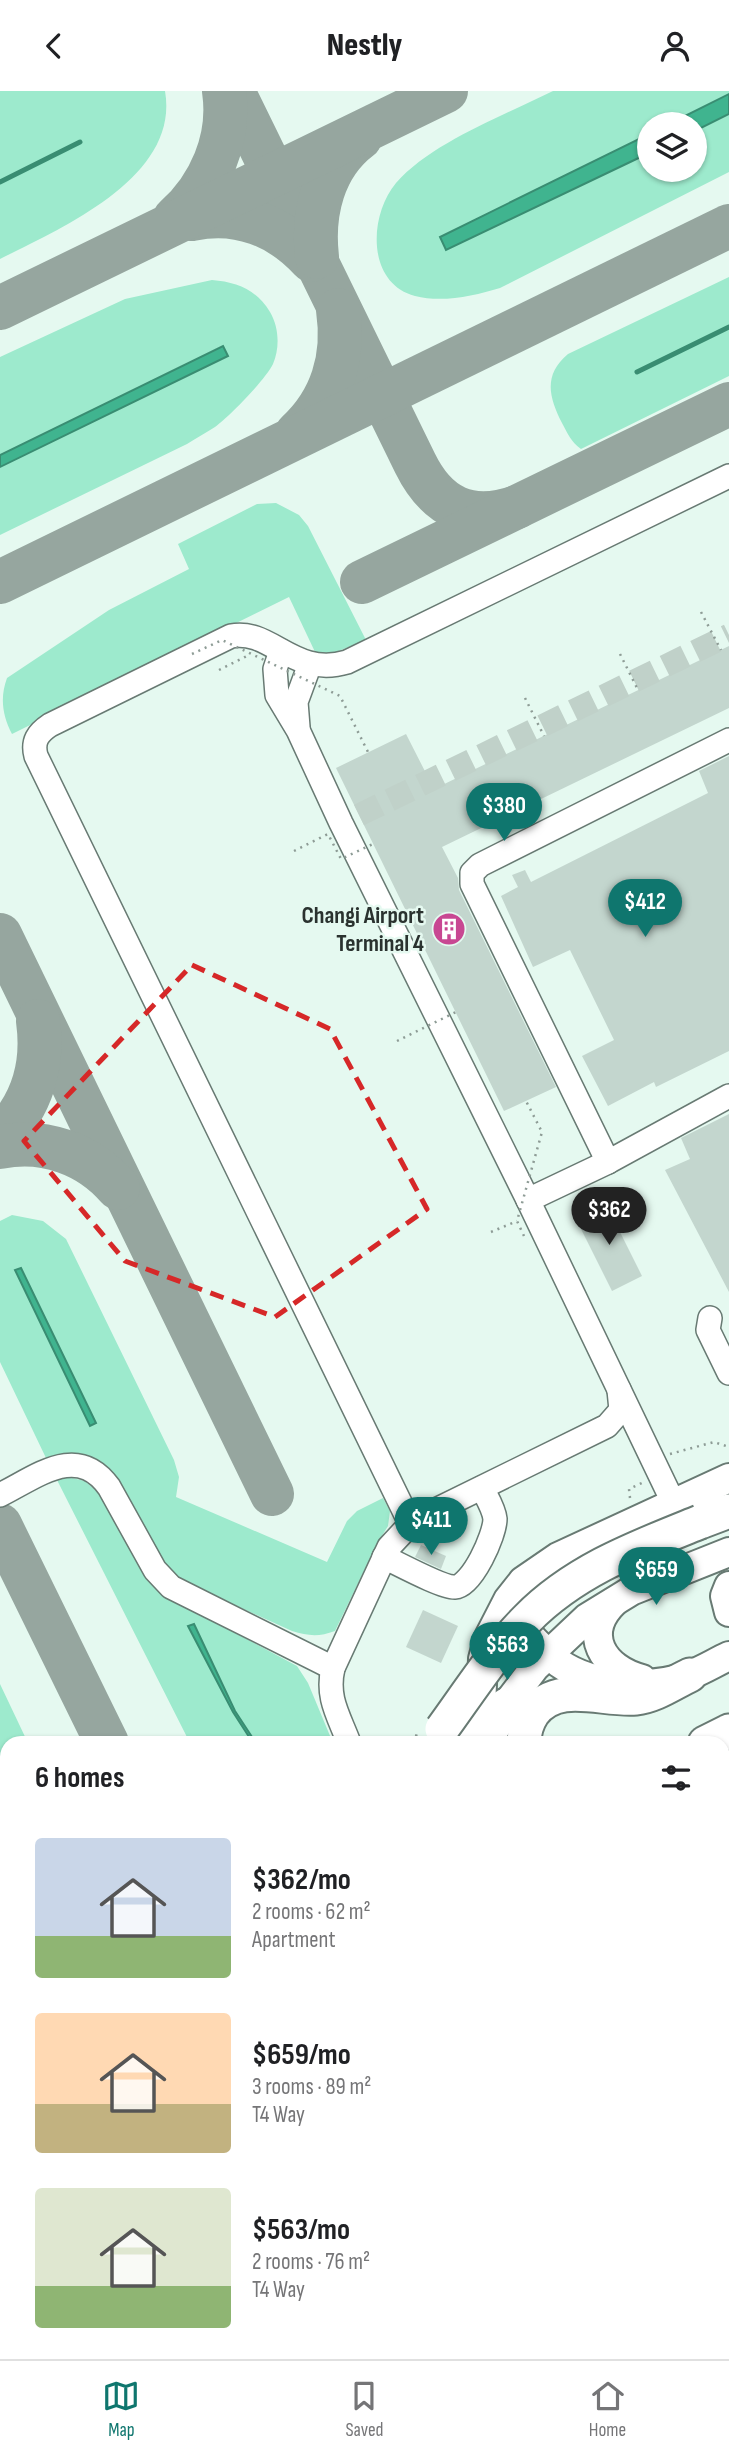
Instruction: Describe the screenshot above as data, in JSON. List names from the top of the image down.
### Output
{
  "places": {
    "building": ["Changi Airport Terminal 4"]
  },
  "page": {
    "header": "Nestly",
    "price": [
      "$380",
      "$412",
      "$362",
      "$411",
      "$659",
      "$563"
    ],
    "heading": "6 homes",
    "list": [
      {
        "name": "$362/mo",
        "note": "2 rooms · 62 m² · Apartment"
      },
      {
        "name": "$659/mo",
        "note": "3 rooms · 89 m² · T4 Way"
      },
      {
        "name": "$563/mo",
        "note": "2 rooms · 76 m² · T4 Way"
      }
    ],
    "tabs": ["Map", "Saved", "Home"]
  }
}
